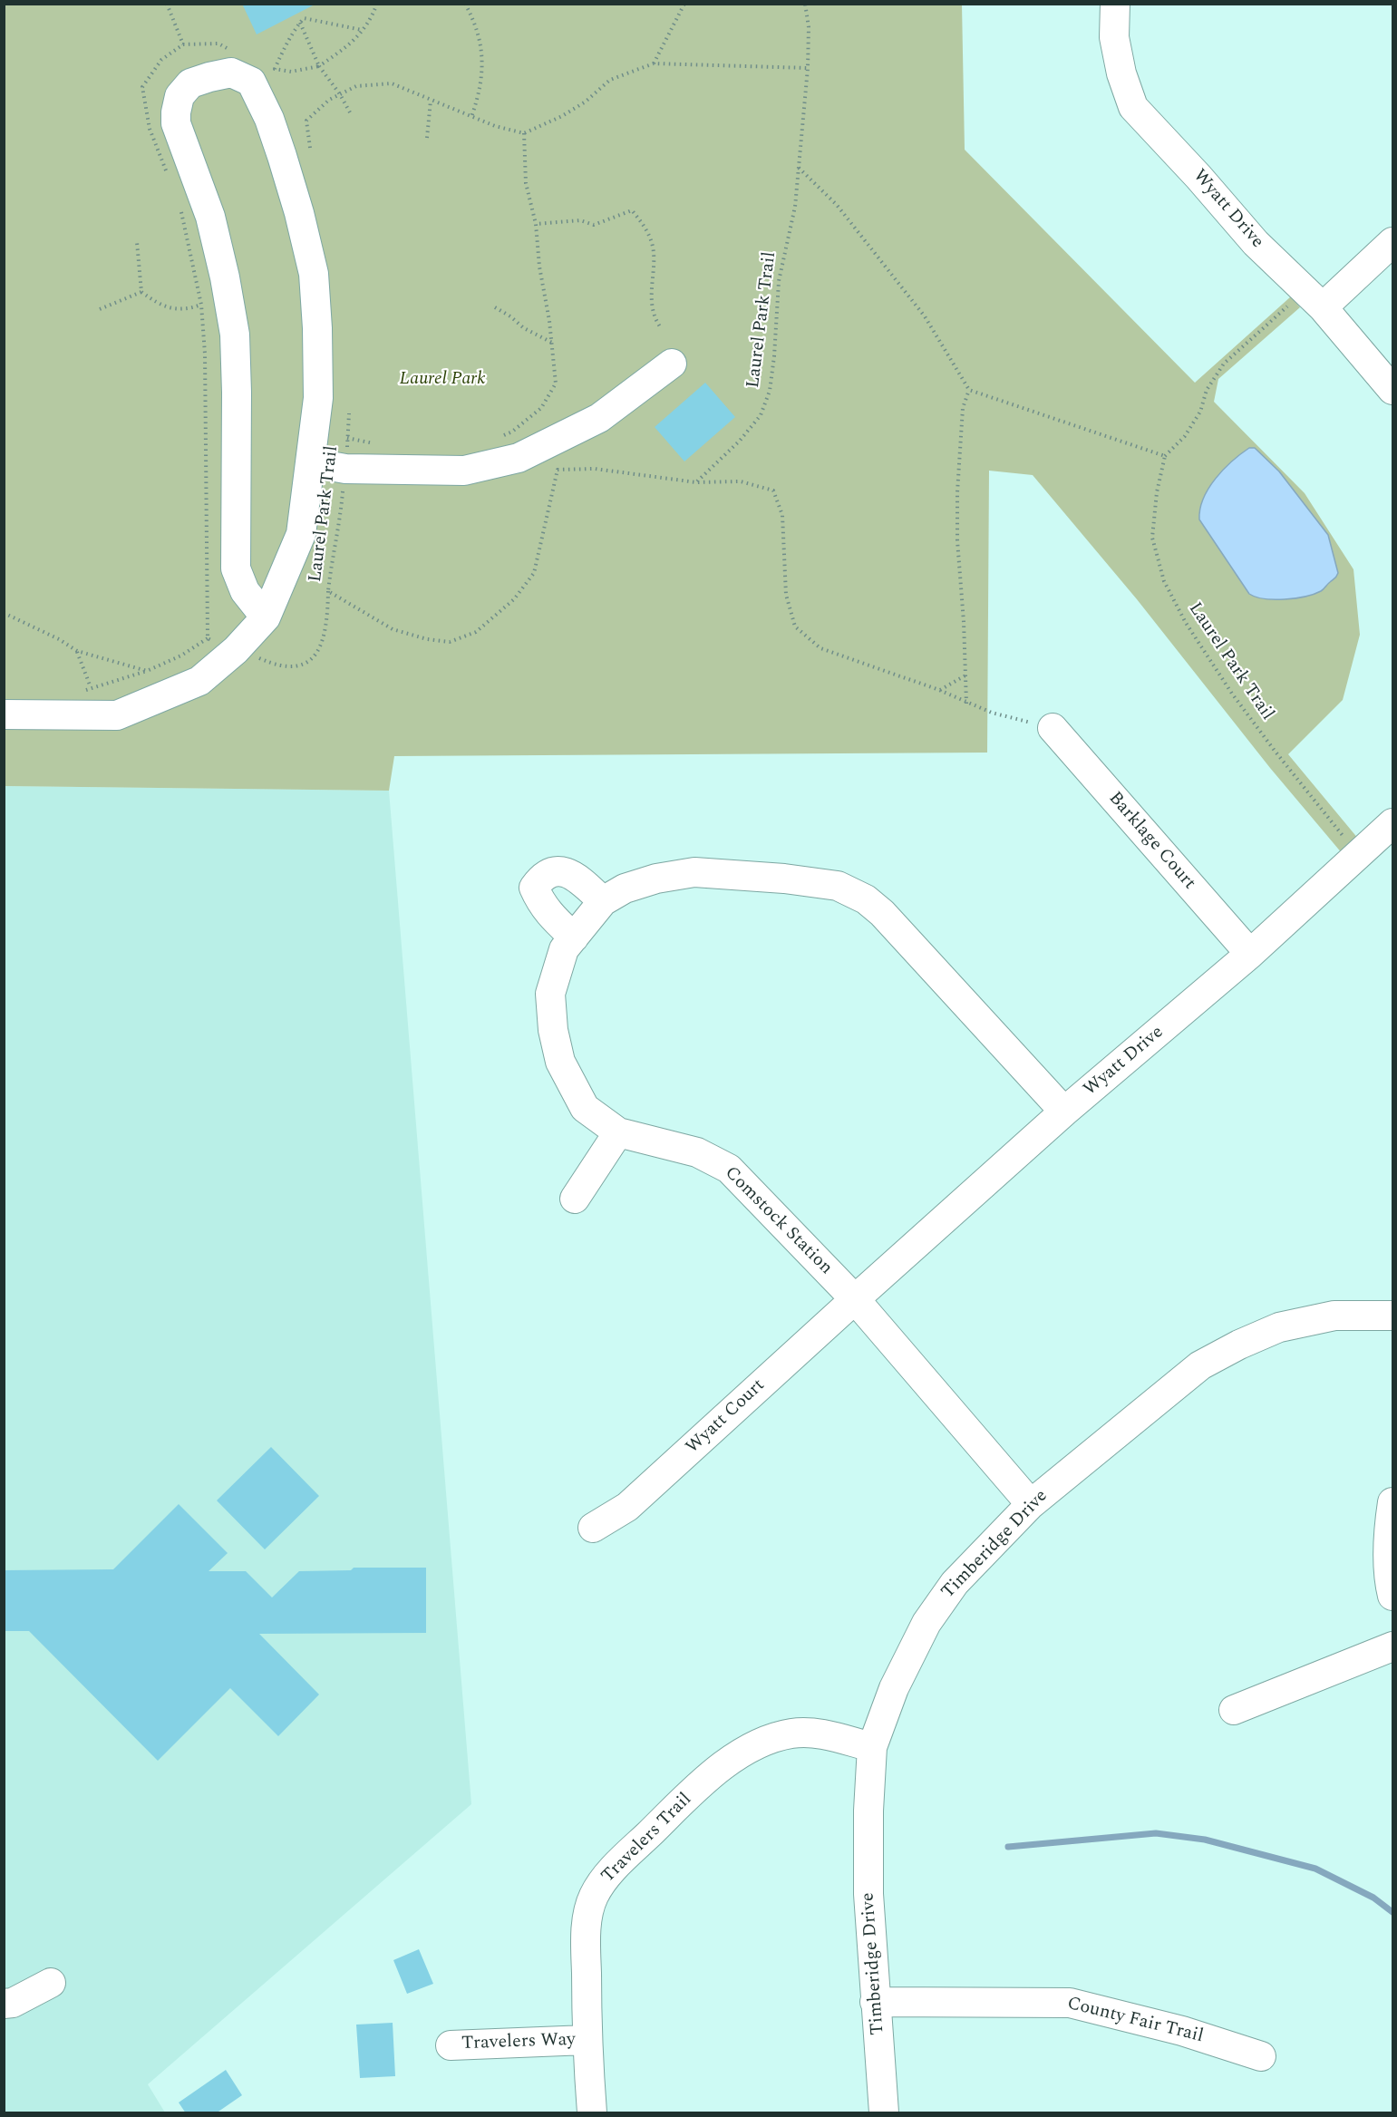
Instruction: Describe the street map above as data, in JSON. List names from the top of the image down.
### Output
{
  "streets": {
    "street": [
      "Wyatt Drive",
      "Barklage Court",
      "Comstock Station",
      "Wyatt Court",
      "Timberidge Drive",
      "Travelers Trail",
      "County Fair Trail",
      "Travelers Way"
    ],
    "path": ["Laurel Park Trail"]
  },
  "crossings": [
    ["Wyatt Drive", "Laurel Park Trail"],
    ["Wyatt Drive", "Barklage Court"],
    ["Wyatt Drive", "Comstock Station"],
    ["Wyatt Drive", "Wyatt Court"],
    ["Laurel Park Trail", "Barklage Court"],
    ["Comstock Station", "Wyatt Court"],
    ["Comstock Station", "Timberidge Drive"],
    ["Timberidge Drive", "Travelers Trail"],
    ["Timberidge Drive", "County Fair Trail"],
    ["Travelers Trail", "Travelers Way"]
  ],
  "parks": ["Laurel Park"]
}
